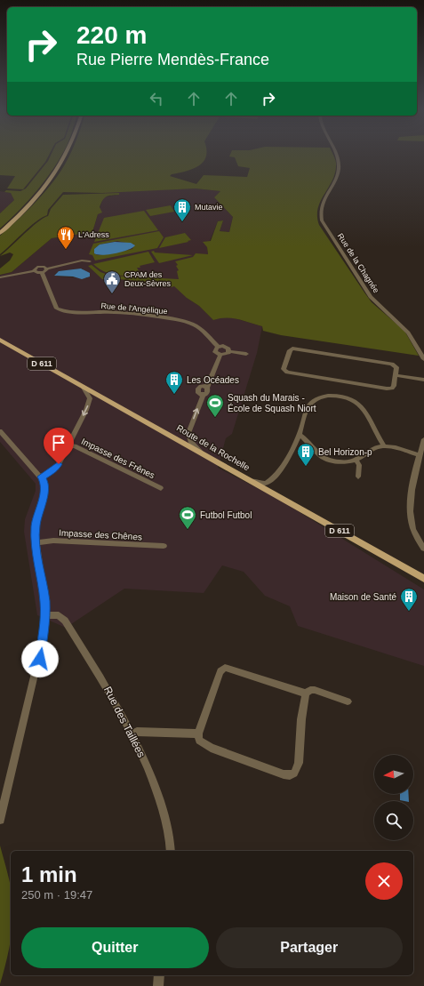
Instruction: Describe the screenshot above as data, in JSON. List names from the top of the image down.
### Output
{
  "streets": {
    "main road": ["D 611", "Route de la Rochelle"],
    "street": [
      "Rue de la Chagnée",
      "Rue de l'Angélique",
      "Impasse des Frênes",
      "Impasse des Chênes",
      "Rue des Taillées"
    ]
  },
  "places": {
    "building": [
      "Mutavie",
      "Les Océades",
      "Bel Horizon-p",
      "Maison de Santé"
    ],
    "restaurant": ["L'Adress"],
    "public building": ["CPAM des Deux-Sèvres"],
    "sports": ["Squash du Marais - École de Squash Niort", "Futbol Futbol"]
  },
  "north": "left",
  "page": {
    "turn": ["220 m", "Rue Pierre Mendès-France"],
    "heading": ["1 min", "250 m · 19:47"],
    "buttons": ["Quitter", "Partager"]
  }
}
